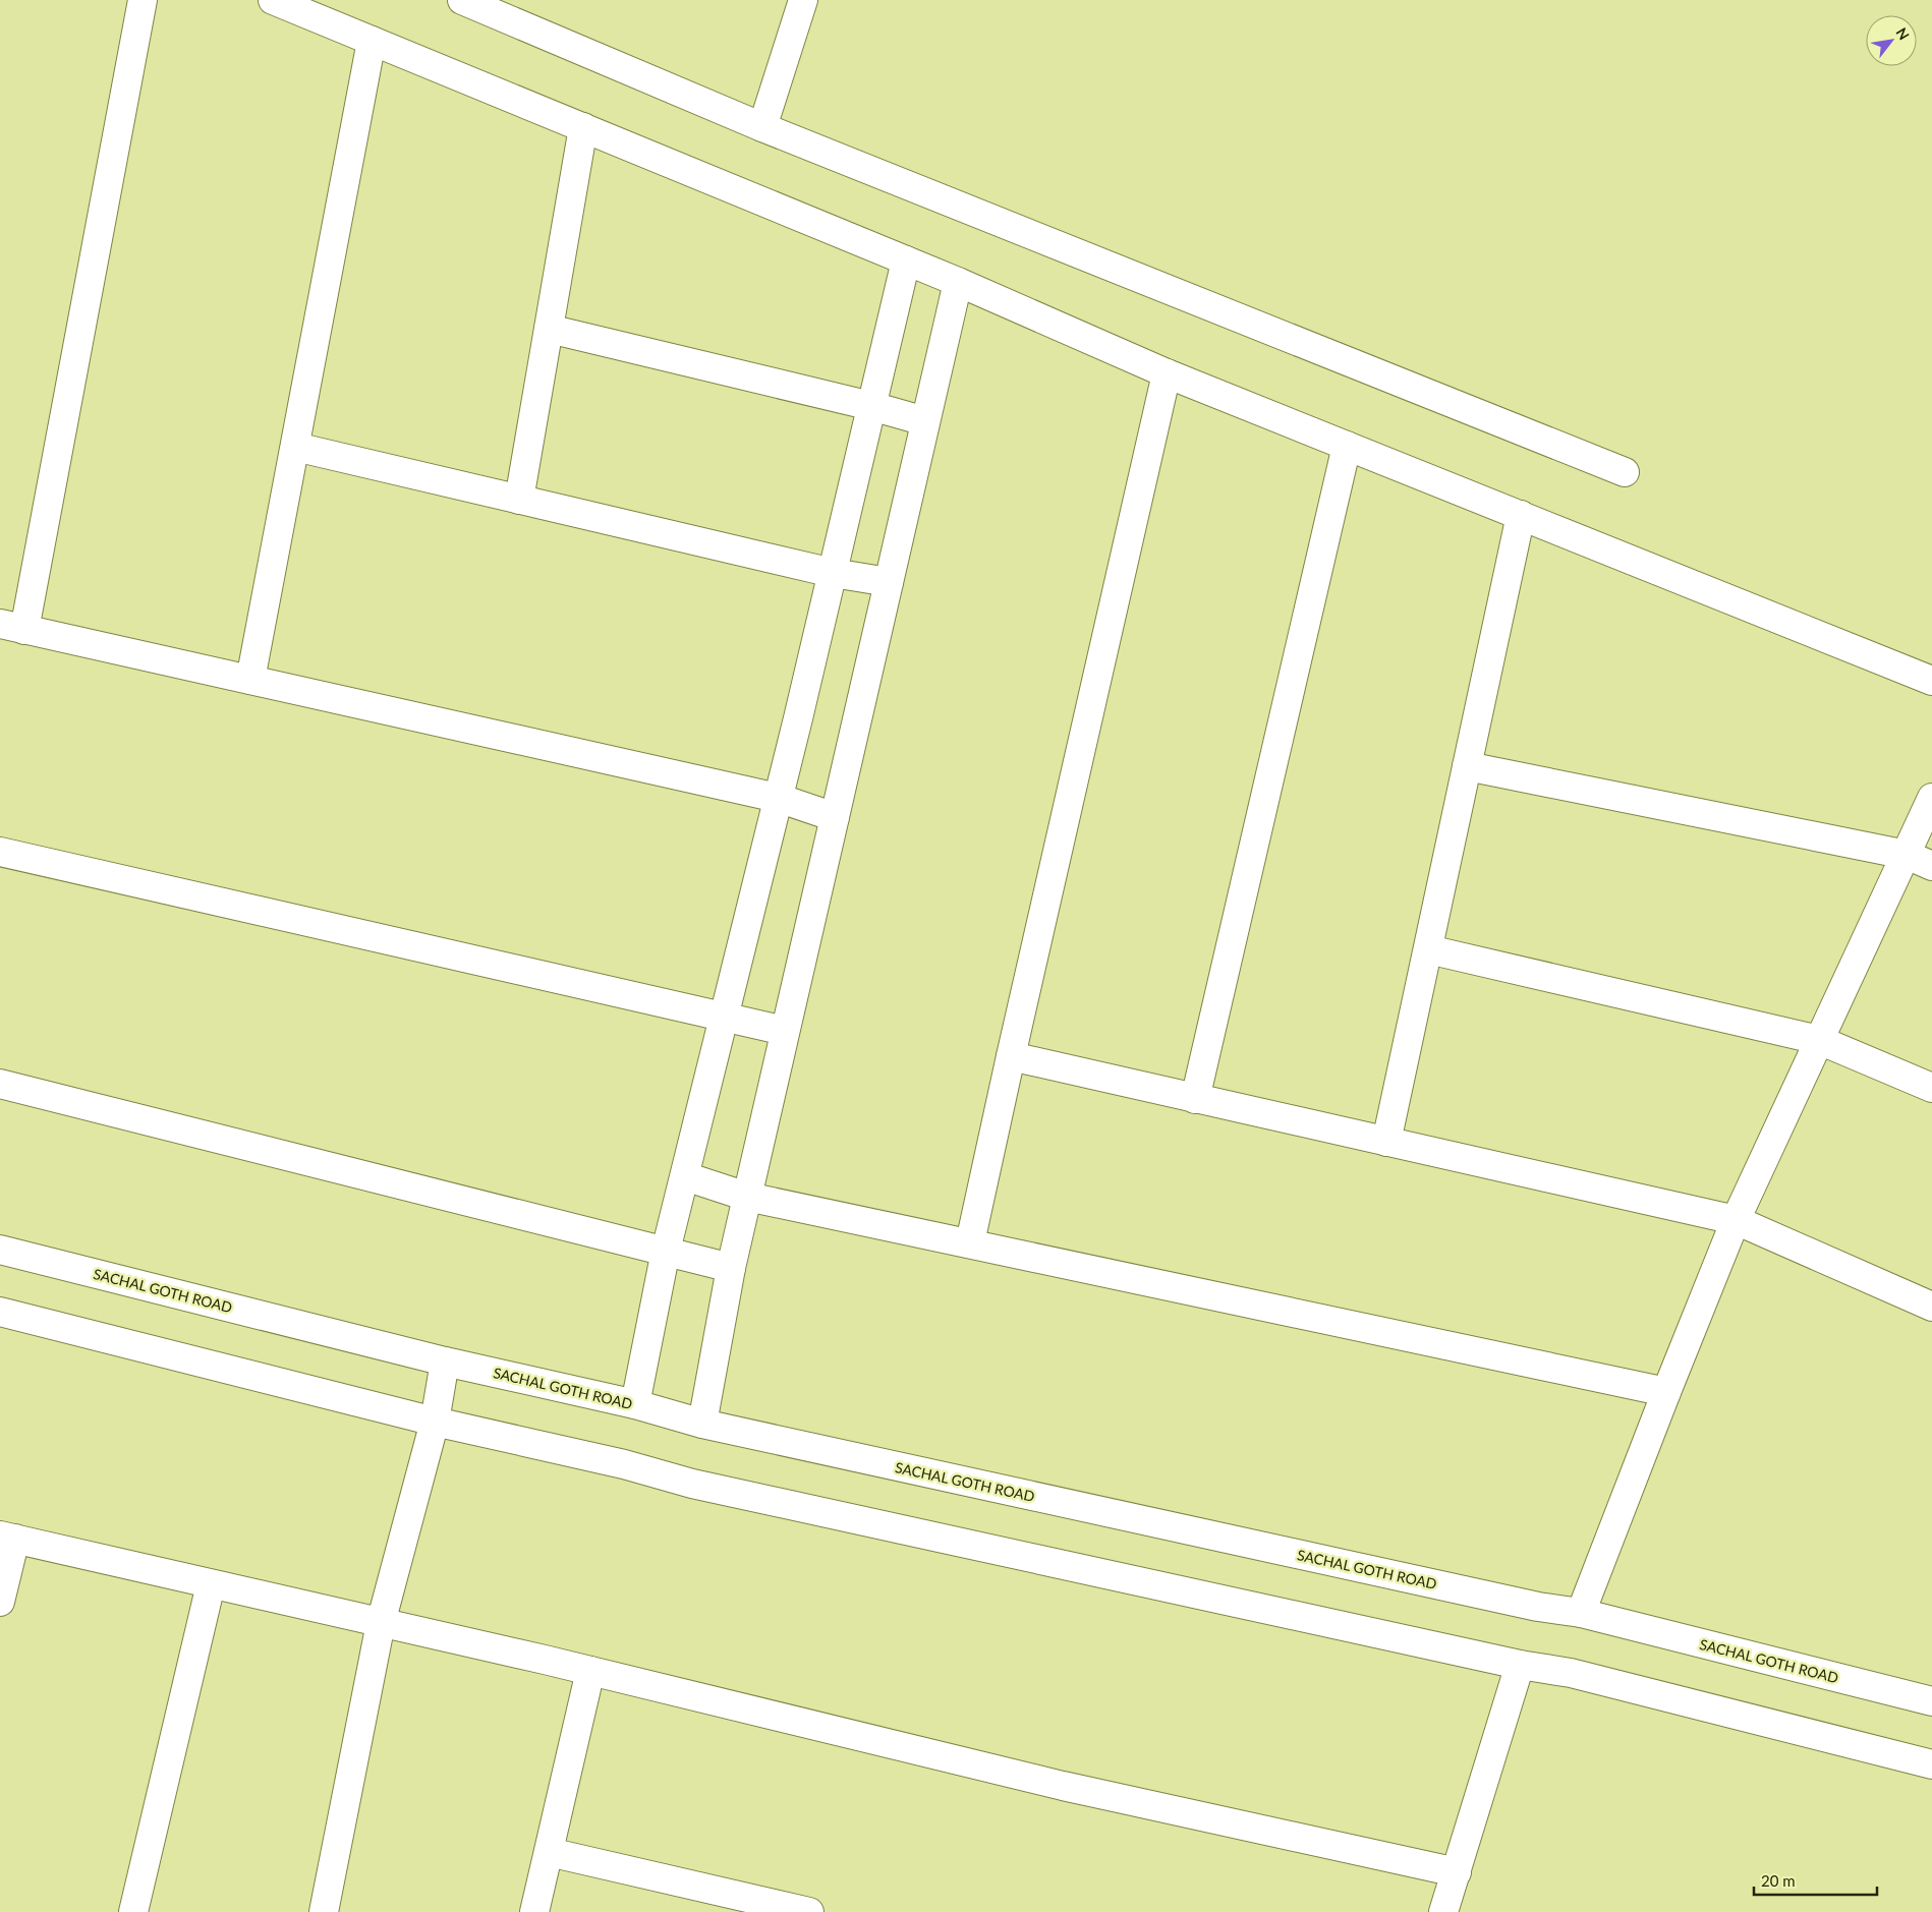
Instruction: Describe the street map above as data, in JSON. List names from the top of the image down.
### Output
{
  "streets": {
    "street": ["SACHAL GOTH ROAD"]
  },
  "scale_bar": "20 m",
  "north": "top right"
}
